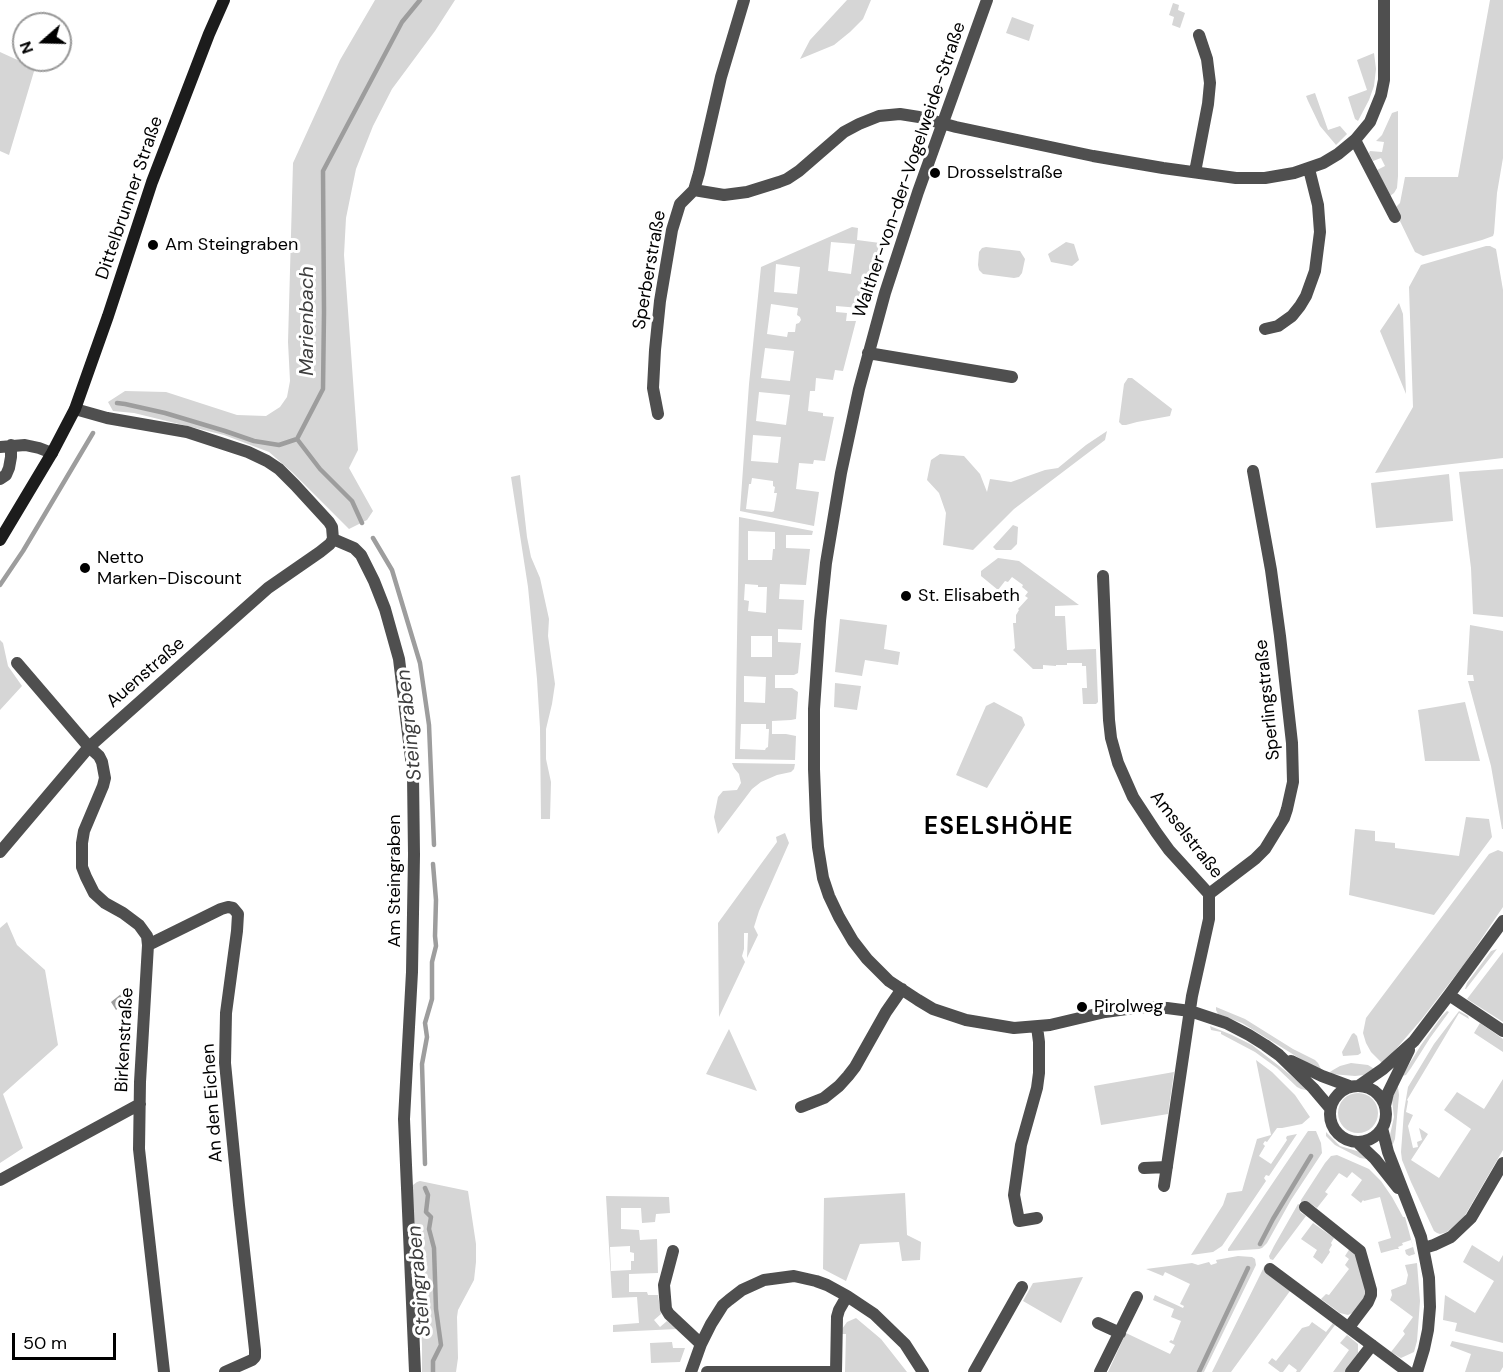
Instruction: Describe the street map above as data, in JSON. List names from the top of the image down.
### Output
{
  "streets": {
    "street": [
      "Walther-von-der-Vogelweide-Straße",
      "Dittelbrunner Straße",
      "Sperberstraße",
      "Auenstraße",
      "Sperlingstraße",
      "Amselstraße",
      "Am Steingraben",
      "Birkenstraße",
      "An den Eichen"
    ]
  },
  "crossings": [
    ["Walther-von-der-Vogelweide-Straße", "Amselstraße"],
    ["Auenstraße", "Am Steingraben"],
    ["Sperlingstraße", "Amselstraße"],
    ["Birkenstraße", "An den Eichen"]
  ],
  "districts": ["ESELSHÖHE"],
  "water": ["Marienbach", "Steingraben"],
  "places": [
    "Drosselstraße",
    "Am Steingraben",
    "Netto Marken-Discount",
    "St. Elisabeth",
    "Pirolweg"
  ],
  "scale_bar": "50 m",
  "north": "left"
}
